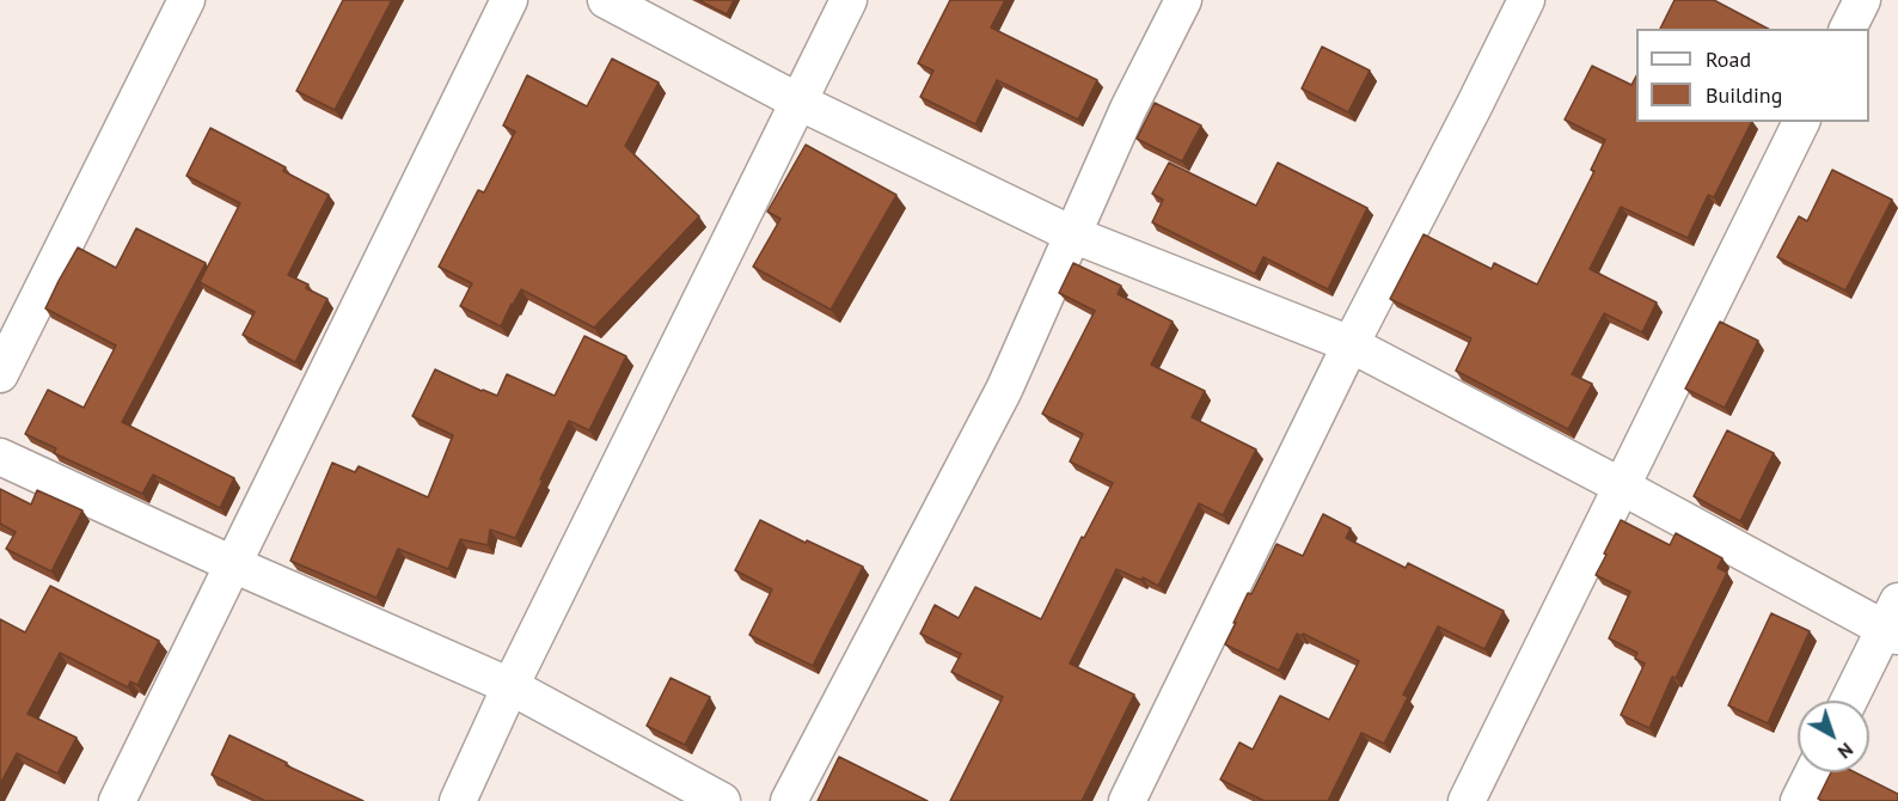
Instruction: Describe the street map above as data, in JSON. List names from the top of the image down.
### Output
{
  "legend": ["Road", "Building"],
  "north": "bottom right"
}
